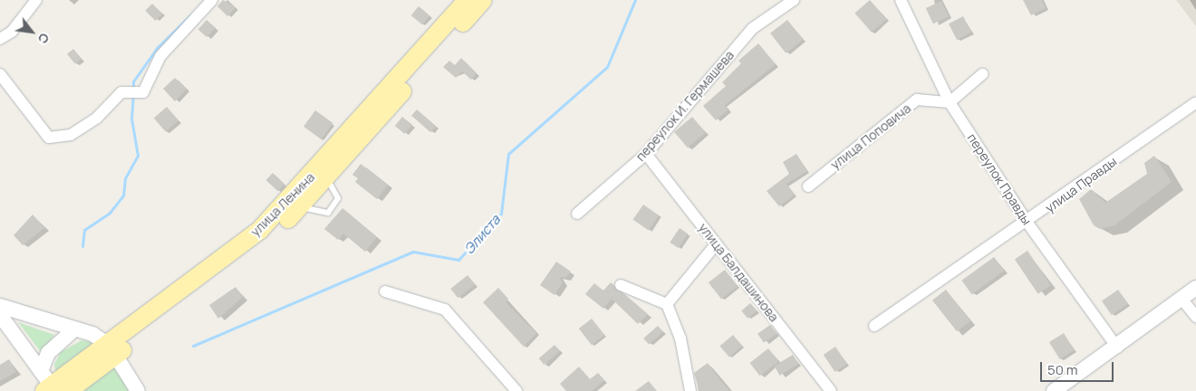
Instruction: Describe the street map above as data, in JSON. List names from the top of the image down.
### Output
{
  "streets": {
    "main road": ["улица Ленина"],
    "street": [
      "переулок И. Гермашева",
      "улица Поповича",
      "переулок Правды",
      "улица Правды",
      "улица Балдашинова"
    ]
  },
  "crossings": [
    ["переулок И. Гермашева", "улица Балдашинова"],
    ["улица Поповича", "переулок Правды"],
    ["переулок Правды", "улица Правды"]
  ],
  "water": ["Элиста"],
  "scale_bar": "50 m",
  "north": "bottom right"
}
